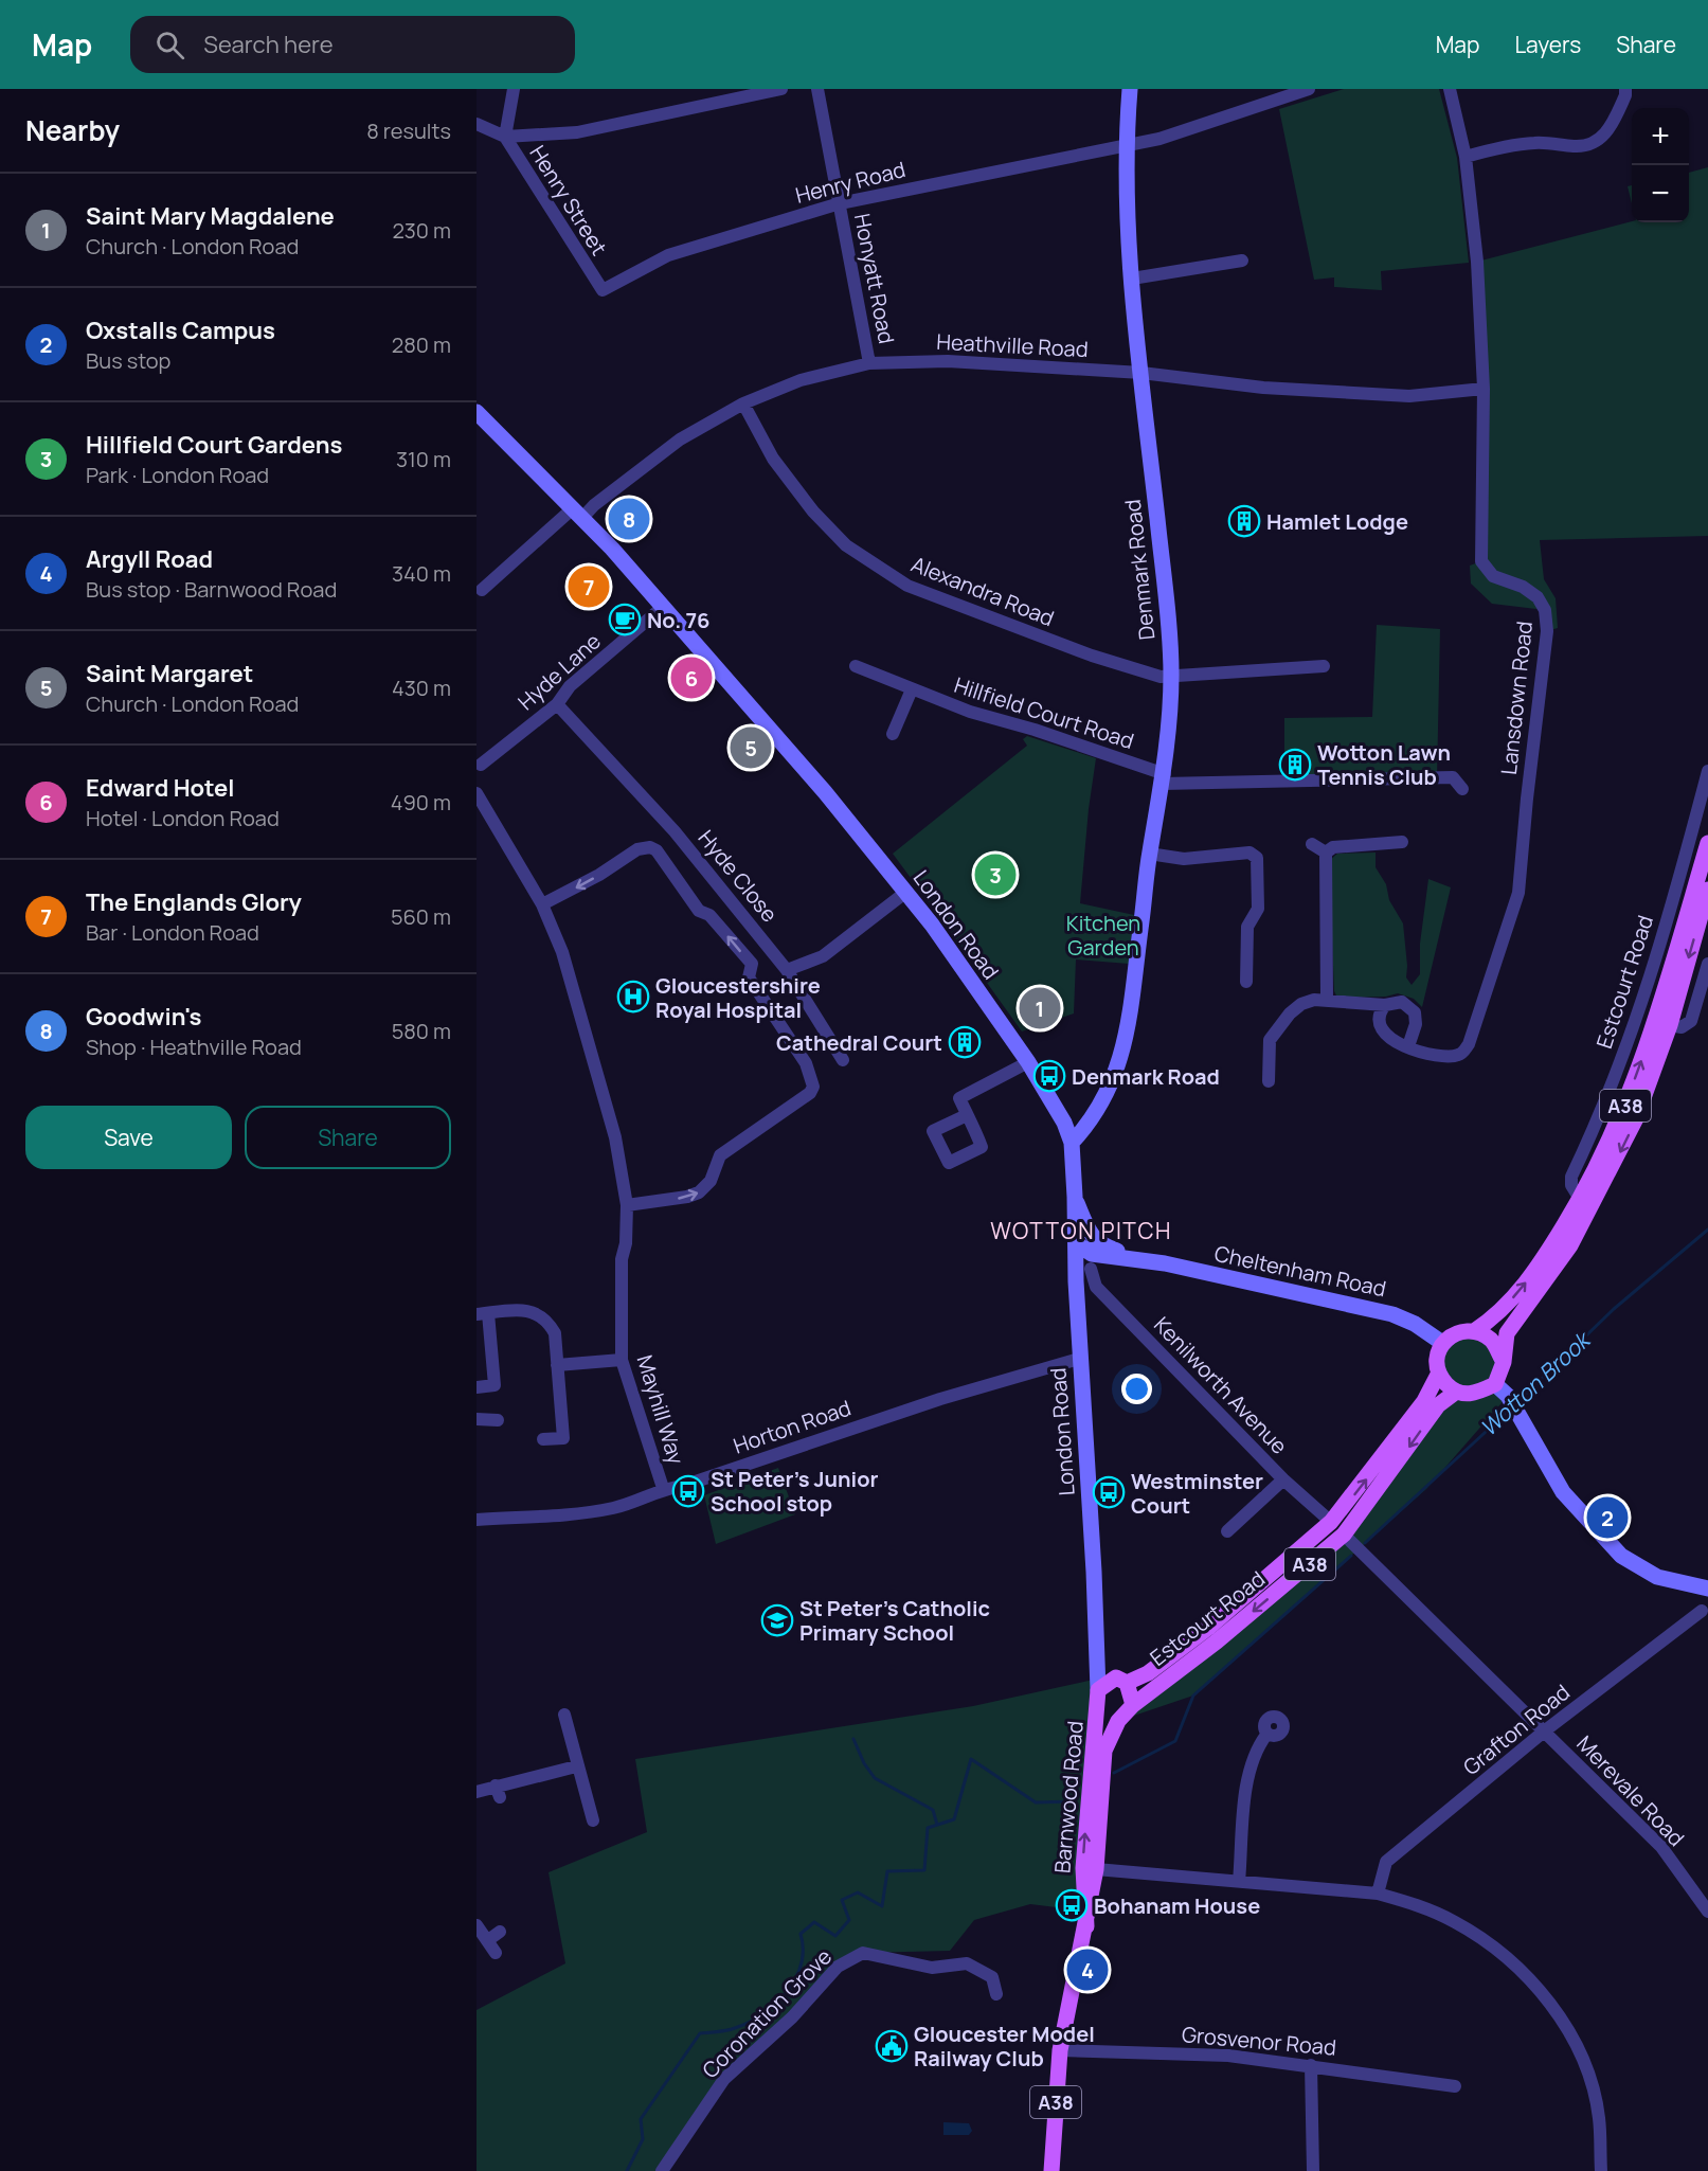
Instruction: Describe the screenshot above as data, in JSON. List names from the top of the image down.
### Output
{
  "streets": {
    "main road": [
      "Denmark Road",
      "London Road",
      "Estcourt Road",
      "A38",
      "Cheltenham Road",
      "Barnwood Road"
    ],
    "street": [
      "Henry Road",
      "Henry Street",
      "Honyatt Road",
      "Heathville Road",
      "Alexandra Road",
      "Hyde Lane",
      "Lansdown Road",
      "Hillfield Court Road",
      "Hyde Close",
      "Kenilworth Avenue",
      "Mayhill Way",
      "Horton Road",
      "Grafton Road",
      "Merevale Road",
      "Coronation Grove",
      "Grosvenor Road"
    ]
  },
  "crossings": [
    ["Henry Road", "Henry Street"],
    ["Henry Road", "Honyatt Road"],
    ["Henry Road", "Denmark Road"],
    ["Honyatt Road", "Heathville Road"],
    ["Heathville Road", "Denmark Road"],
    ["Heathville Road", "Alexandra Road"],
    ["Heathville Road", "Lansdown Road"],
    ["Heathville Road", "London Road"],
    ["Denmark Road", "Alexandra Road"],
    ["Denmark Road", "Hillfield Court Road"],
    ["Denmark Road", "London Road"],
    ["Hyde Lane", "Hyde Close"],
    ["Hyde Lane", "London Road"],
    ["London Road", "Estcourt Road"],
    ["London Road", "A38"],
    ["London Road", "Cheltenham Road"],
    ["London Road", "Horton Road"],
    ["London Road", "Barnwood Road"],
    ["Estcourt Road", "A38"],
    ["Estcourt Road", "Cheltenham Road"],
    ["Estcourt Road", "Kenilworth Avenue"],
    ["Estcourt Road", "Barnwood Road"],
    ["A38", "Cheltenham Road"],
    ["A38", "Barnwood Road"],
    ["Mayhill Way", "Horton Road"],
    ["Grafton Road", "Merevale Road"],
    ["Barnwood Road", "Grosvenor Road"]
  ],
  "districts": ["WOTTON PITCH"],
  "water": ["Wotton Brook"],
  "parks": ["Kitchen Garden"],
  "places": {
    "building": ["Hamlet Lodge", "Wotton Lawn Tennis Club", "Cathedral Court"],
    "cafe": ["No. 76"],
    "hospital": ["Gloucestershire Royal Hospital"],
    "bus stop": [
      "Denmark Road",
      "St Peter's Junior School stop",
      "Westminster Court",
      "Bohanam House"
    ],
    "school or university": ["St Peter's Catholic Primary School"],
    "public building": ["Gloucester Model Railway Club"]
  },
  "page": {
    "header": "Map",
    "search": "Search here",
    "nav": ["Map", "Layers", "Share"],
    "heading": ["Nearby", "8 results"],
    "map_buttons": ["+", "−"],
    "list": [
      {
        "mark": "1",
        "name": "Saint Mary Magdalene",
        "note": "Church · London Road",
        "value": "230 m"
      },
      {
        "mark": "2",
        "name": "Oxstalls Campus",
        "note": "Bus stop",
        "value": "280 m"
      },
      {
        "mark": "3",
        "name": "Hillfield Court Gardens",
        "note": "Park · London Road",
        "value": "310 m"
      },
      {
        "mark": "4",
        "name": "Argyll Road",
        "note": "Bus stop · Barnwood Road",
        "value": "340 m"
      },
      {
        "mark": "5",
        "name": "Saint Margaret",
        "note": "Church · London Road",
        "value": "430 m"
      },
      {
        "mark": "6",
        "name": "Edward Hotel",
        "note": "Hotel · London Road",
        "value": "490 m"
      },
      {
        "mark": "7",
        "name": "The Englands Glory",
        "note": "Bar · London Road",
        "value": "560 m"
      },
      {
        "mark": "8",
        "name": "Goodwin's",
        "note": "Shop · Heathville Road",
        "value": "580 m"
      }
    ],
    "pins": [
      "8",
      "7",
      "6",
      "5",
      "3",
      "1",
      "2",
      "4"
    ],
    "buttons": ["Save", "Share"]
  }
}
